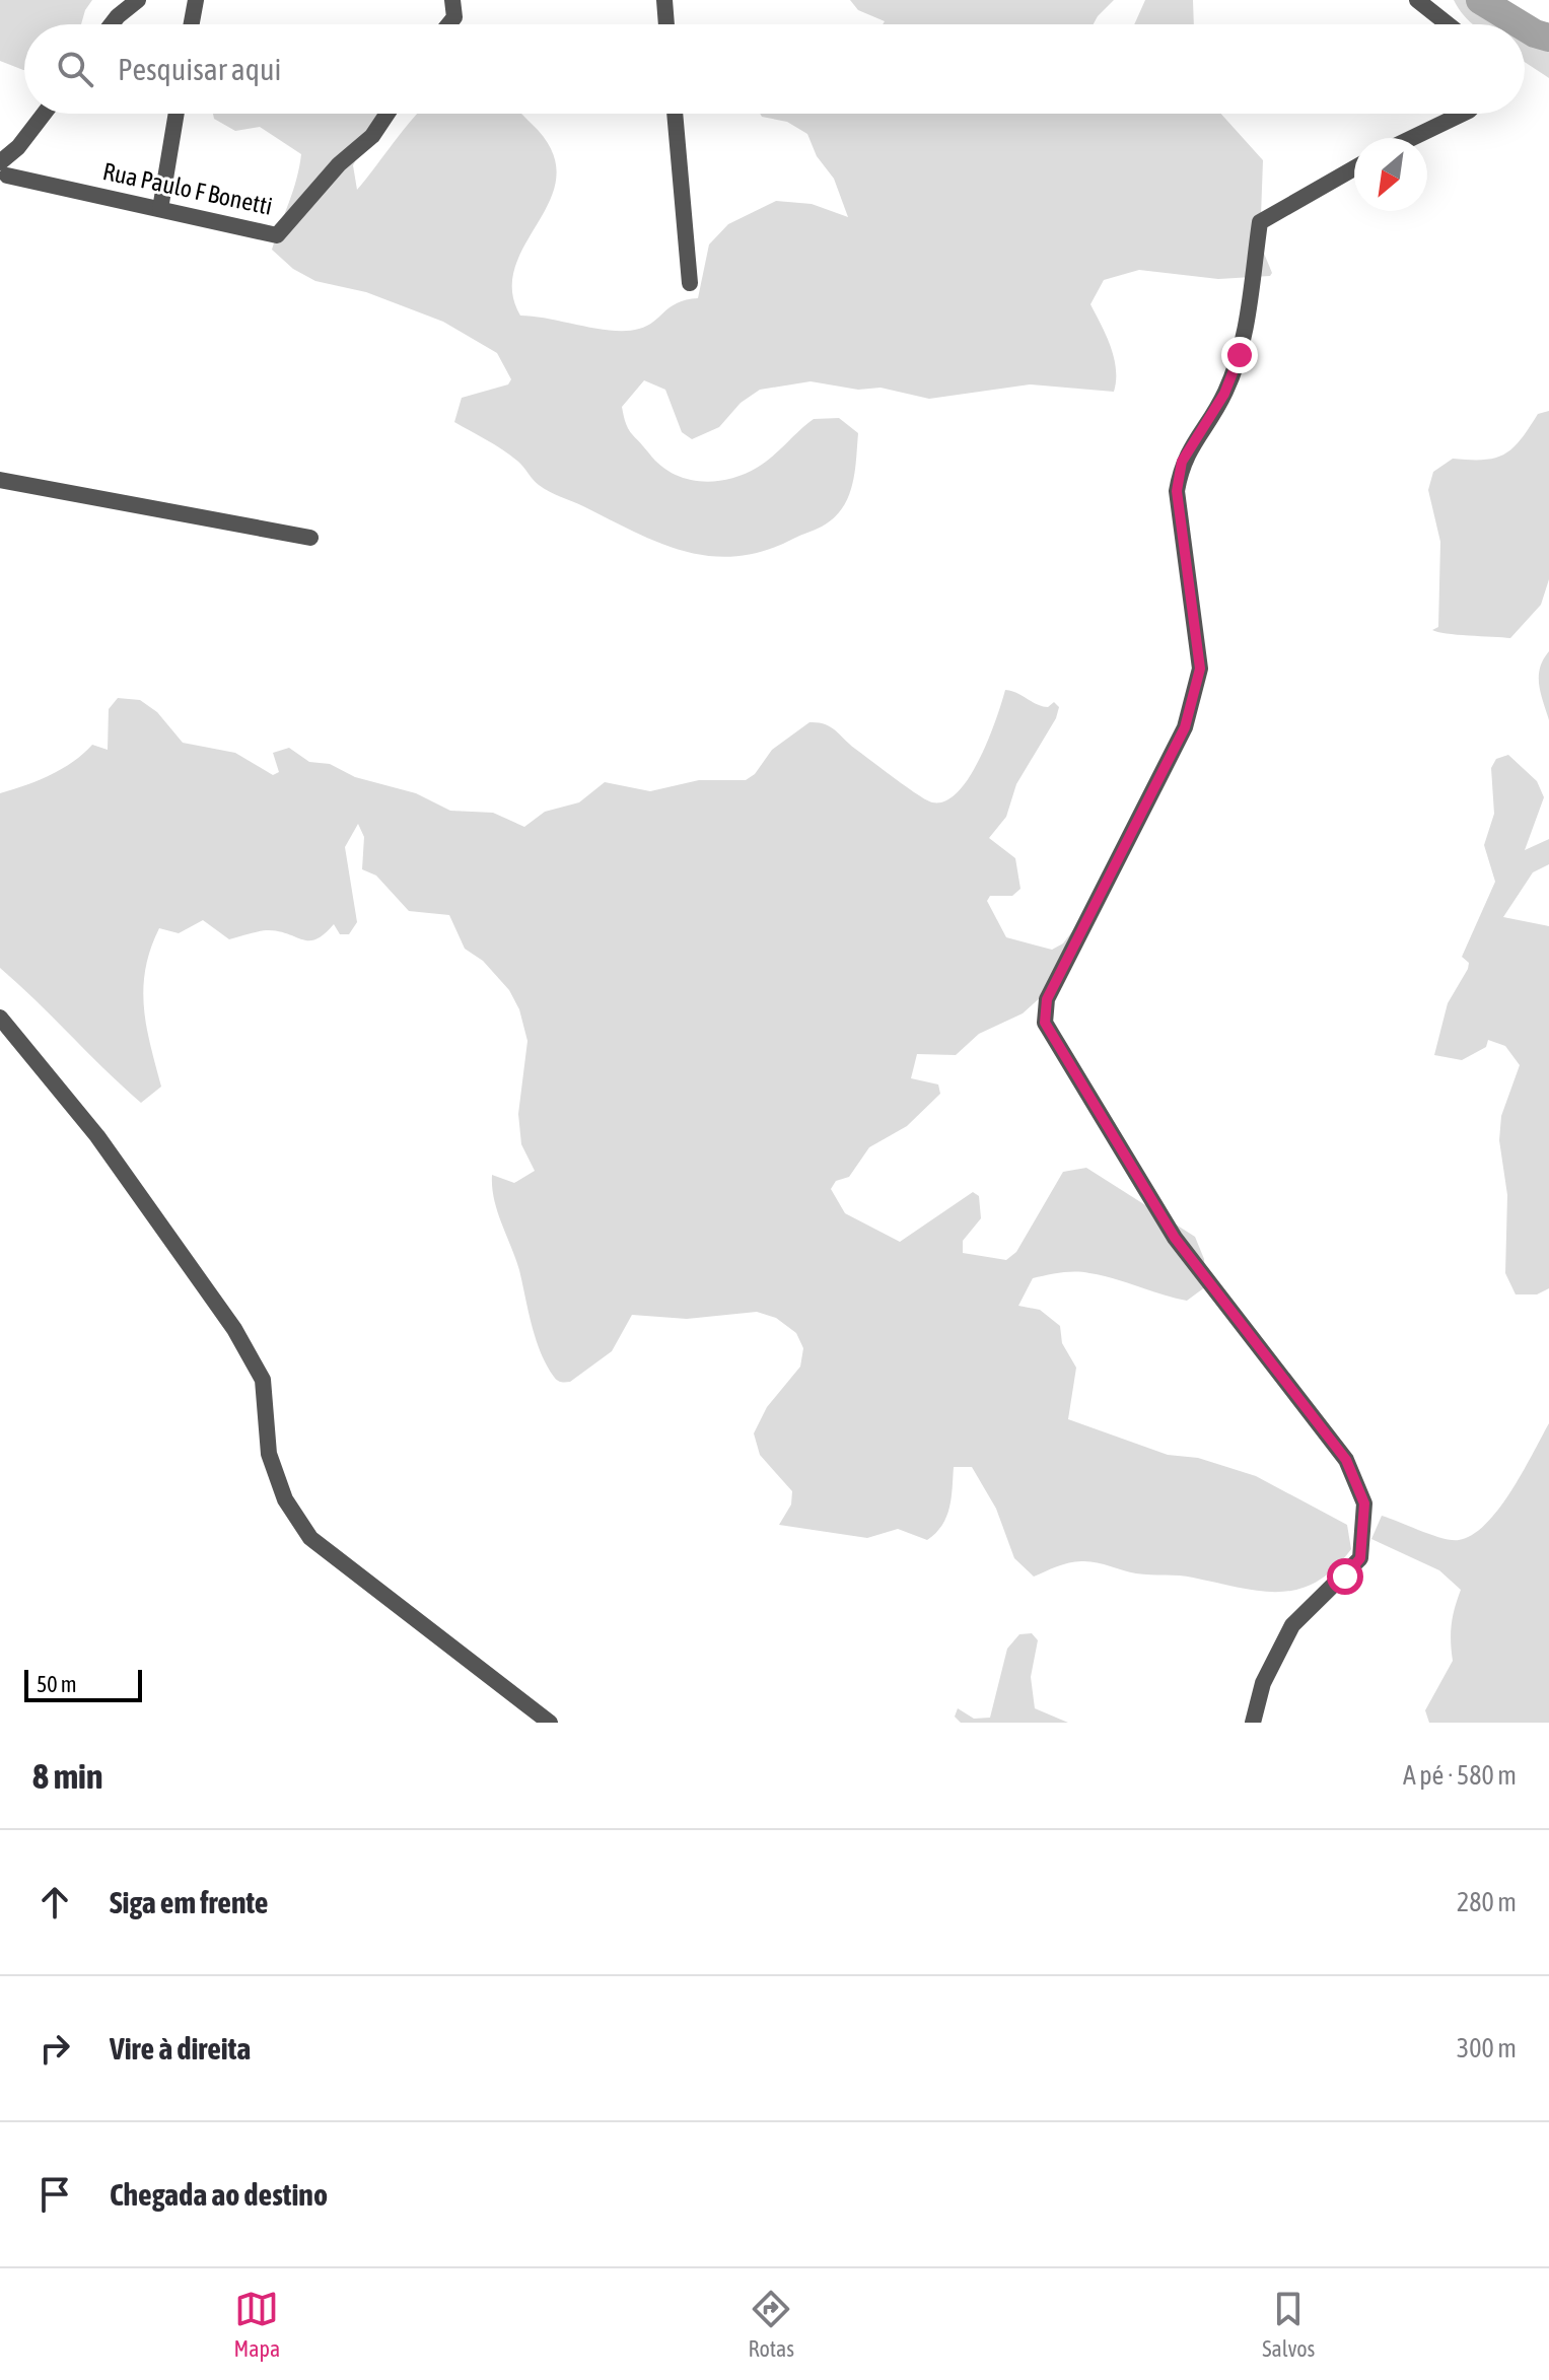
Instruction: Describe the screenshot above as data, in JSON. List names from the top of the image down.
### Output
{
  "streets": {
    "street": ["Rua Paulo F Bonetti"]
  },
  "scale_bar": "50 m",
  "north": "bottom left",
  "page": {
    "search": "Pesquisar aqui",
    "scale": "50 m",
    "heading": ["8 min", "A pé · 580 m"],
    "list": [
      ["Siga em frente", "280 m"],
      ["Vire à direita", "300 m"],
      "Chegada ao destino"
    ],
    "nav": ["Mapa", "Rotas", "Salvos"]
  }
}
